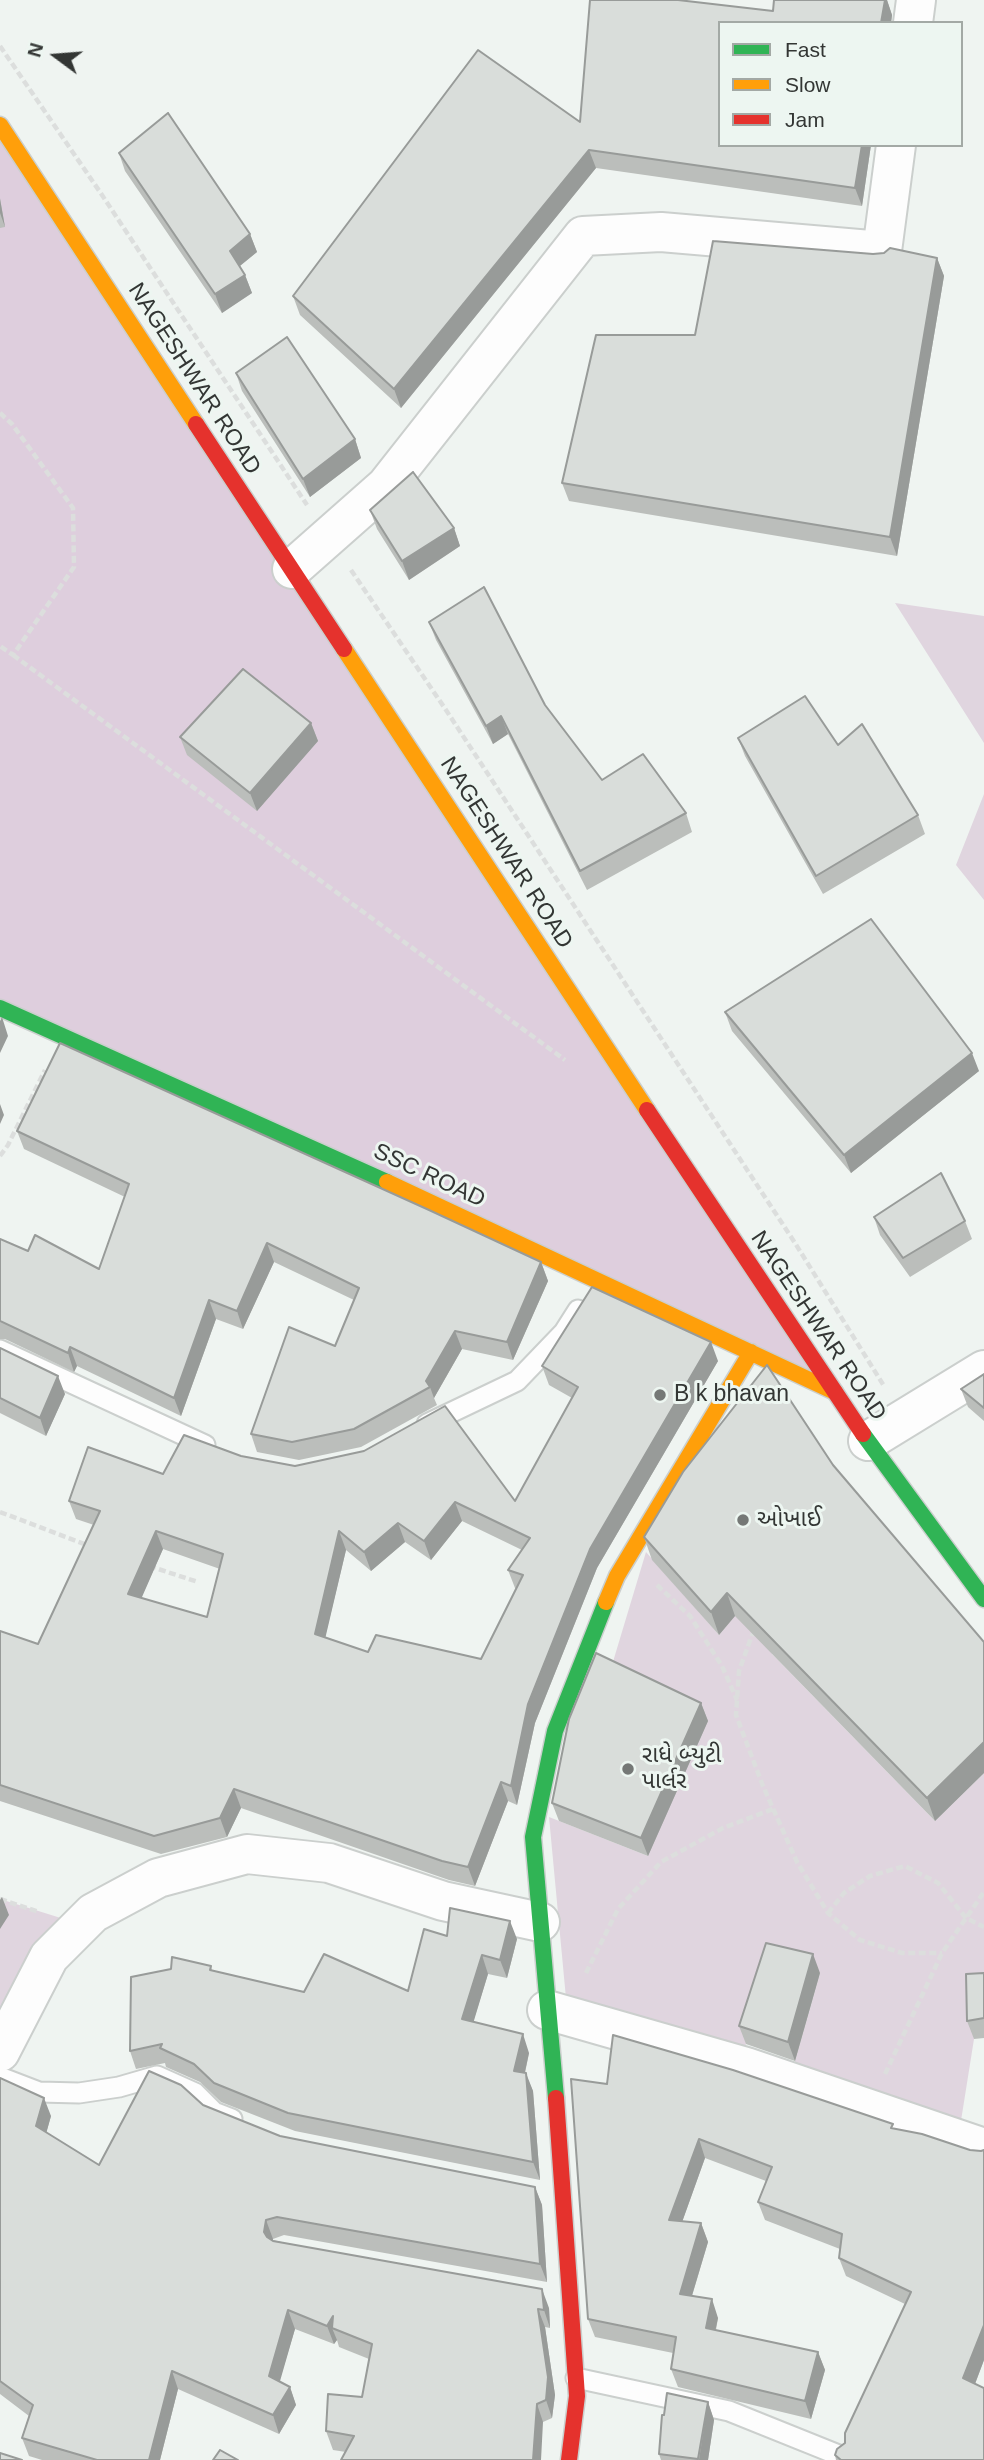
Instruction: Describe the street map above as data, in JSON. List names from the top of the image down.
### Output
{
  "streets": {
    "street": ["NAGESHWAR ROAD", "SSC ROAD"]
  },
  "crossings": [
    ["NAGESHWAR ROAD", "SSC ROAD"]
  ],
  "places": ["B k bhavan", "ઓખાઈ", "રાધે બ્યુટી પાર્લર"],
  "legend": ["Fast", "Slow", "Jam"],
  "north": "left"
}
